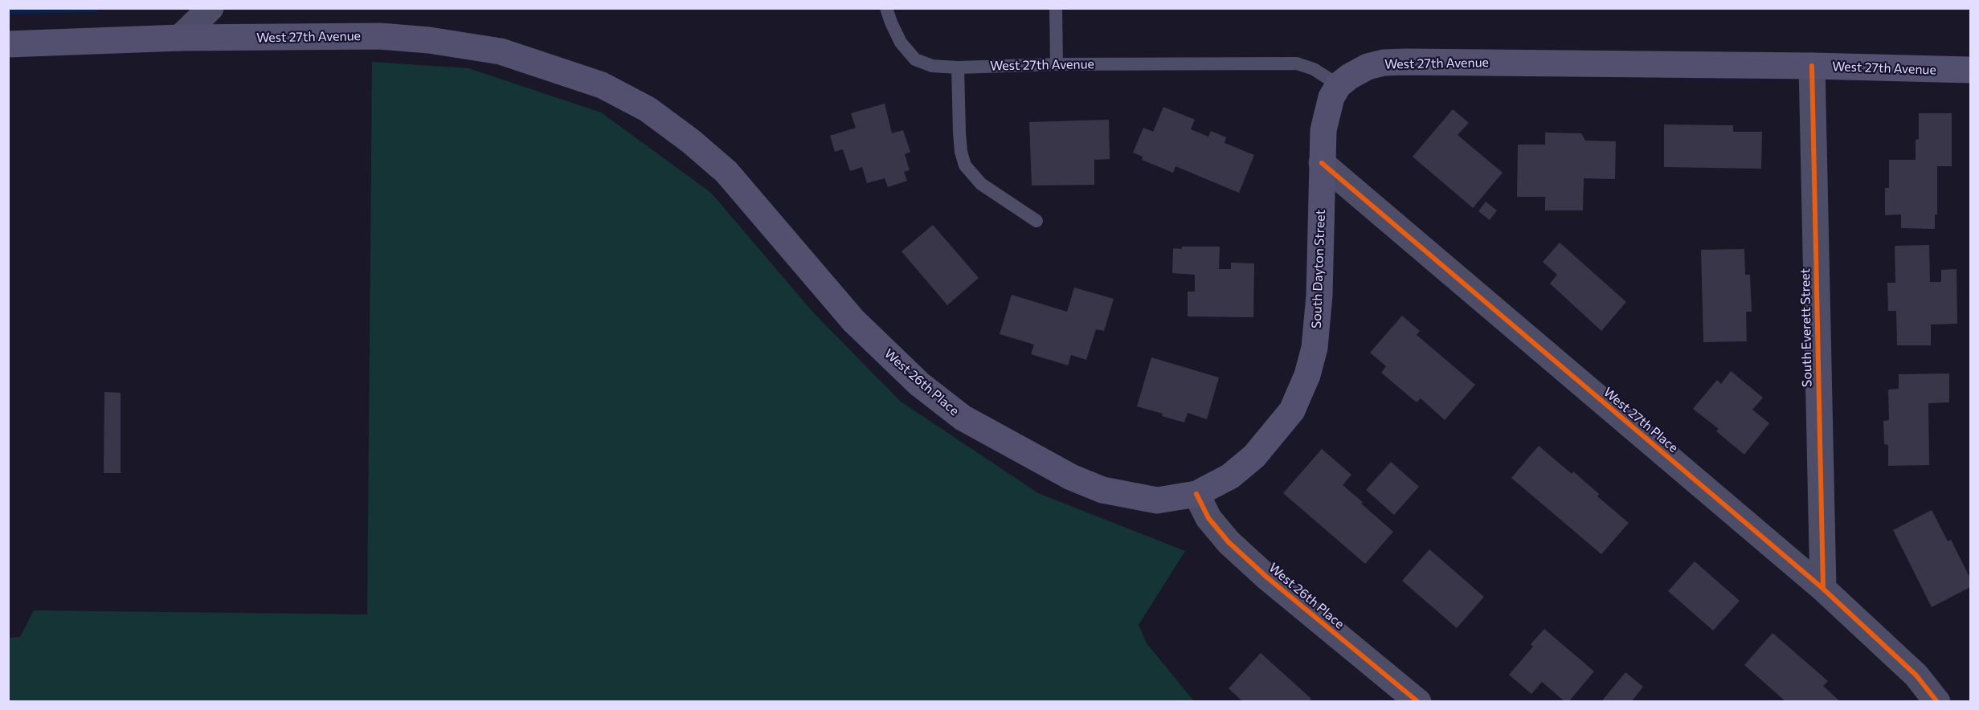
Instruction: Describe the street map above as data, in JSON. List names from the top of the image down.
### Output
{
  "streets": {
    "main road": ["West 27th Avenue", "South Dayton Street", "West 26th Place"],
    "street": ["South Everett Street", "West 27th Place"]
  },
  "crossings": [
    ["West 27th Avenue", "South Dayton Street"],
    ["West 27th Avenue", "South Everett Street"],
    ["West 27th Avenue", "West 26th Place"],
    ["South Dayton Street", "West 26th Place"],
    ["South Dayton Street", "West 27th Place"],
    ["South Everett Street", "West 27th Place"]
  ]
}
